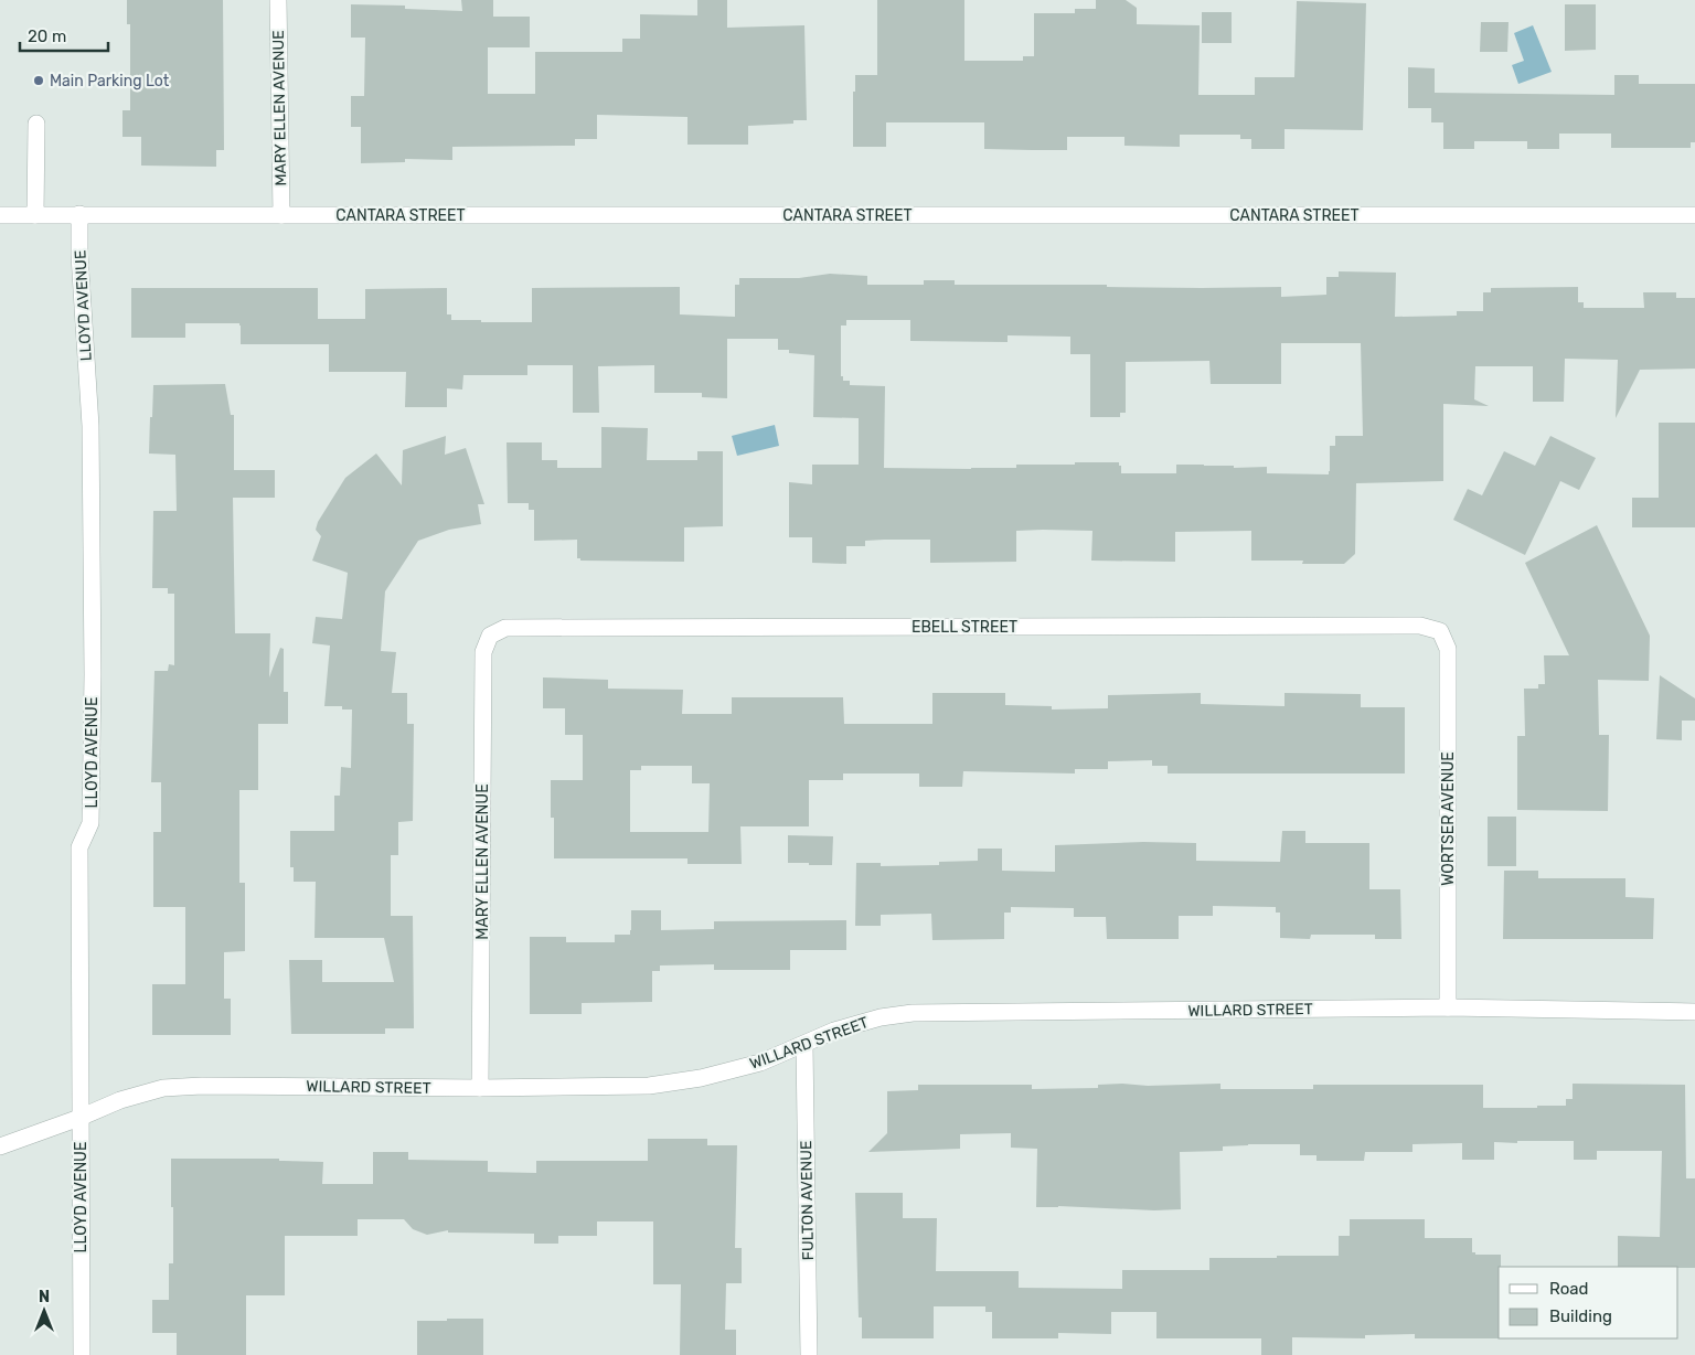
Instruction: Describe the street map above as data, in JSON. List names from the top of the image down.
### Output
{
  "streets": {
    "street": [
      "MARY ELLEN AVENUE",
      "CANTARA STREET",
      "LLOYD AVENUE",
      "EBELL STREET",
      "WORTSER AVENUE",
      "WILLARD STREET",
      "FULTON AVENUE"
    ]
  },
  "crossings": [
    ["MARY ELLEN AVENUE", "CANTARA STREET"],
    ["MARY ELLEN AVENUE", "EBELL STREET"],
    ["MARY ELLEN AVENUE", "WILLARD STREET"],
    ["CANTARA STREET", "LLOYD AVENUE"],
    ["LLOYD AVENUE", "WILLARD STREET"],
    ["EBELL STREET", "WORTSER AVENUE"],
    ["WORTSER AVENUE", "WILLARD STREET"],
    ["WILLARD STREET", "FULTON AVENUE"]
  ],
  "places": ["Main Parking Lot"],
  "legend": ["Road", "Building"],
  "scale_bar": "20 m",
  "north": "top"
}
